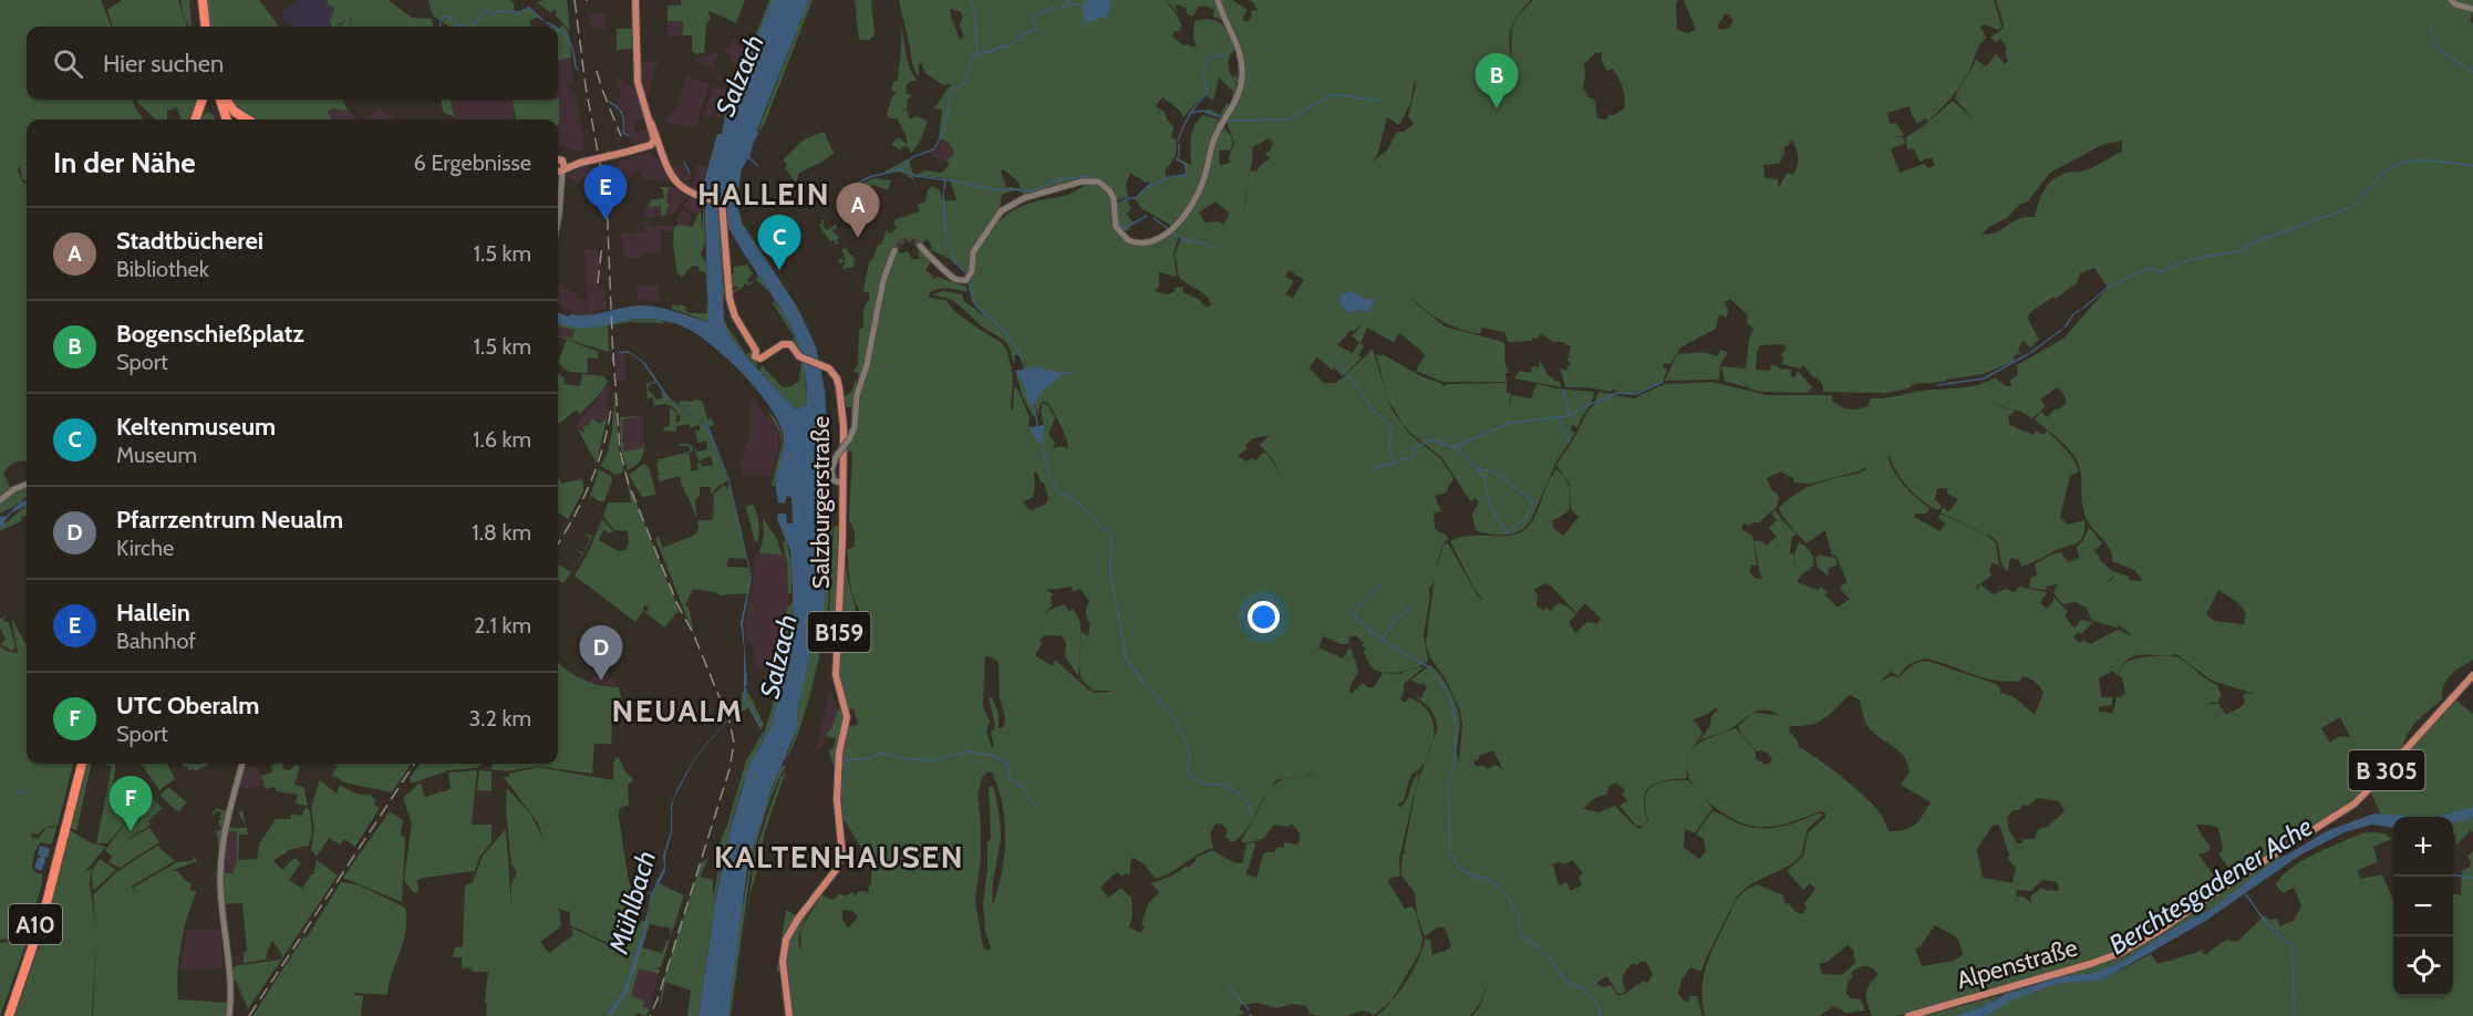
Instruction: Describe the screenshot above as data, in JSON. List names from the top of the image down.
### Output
{
  "streets": {
    "highway": ["A10"],
    "main road": [
      "Salzburgerstraße",
      "B159",
      "B 305",
      "Alpenstraße"
    ]
  },
  "crossings": [
    ["Salzburgerstraße", "B159"]
  ],
  "districts": ["HALLEIN", "NEUALM", "KALTENHAUSEN"],
  "water": ["Salzach", "Berchtesgadener Ache", "Mühlbach"],
  "page": {
    "search": "Hier suchen",
    "pins": [
      "B",
      "E",
      "A",
      "C",
      "D",
      "F"
    ],
    "heading": ["In der Nähe", "6 Ergebnisse"],
    "list": [
      {
        "mark": "A",
        "name": "Stadtbücherei",
        "note": "Bibliothek",
        "value": "1.5 km"
      },
      {
        "mark": "B",
        "name": "Bogenschießplatz",
        "note": "Sport",
        "value": "1.5 km"
      },
      {
        "mark": "C",
        "name": "Keltenmuseum",
        "note": "Museum",
        "value": "1.6 km"
      },
      {
        "mark": "D",
        "name": "Pfarrzentrum Neualm",
        "note": "Kirche",
        "value": "1.8 km"
      },
      {
        "mark": "E",
        "name": "Hallein",
        "note": "Bahnhof",
        "value": "2.1 km"
      },
      {
        "mark": "F",
        "name": "UTC Oberalm",
        "note": "Sport",
        "value": "3.2 km"
      }
    ],
    "map_buttons": ["+", "−"]
  }
}
